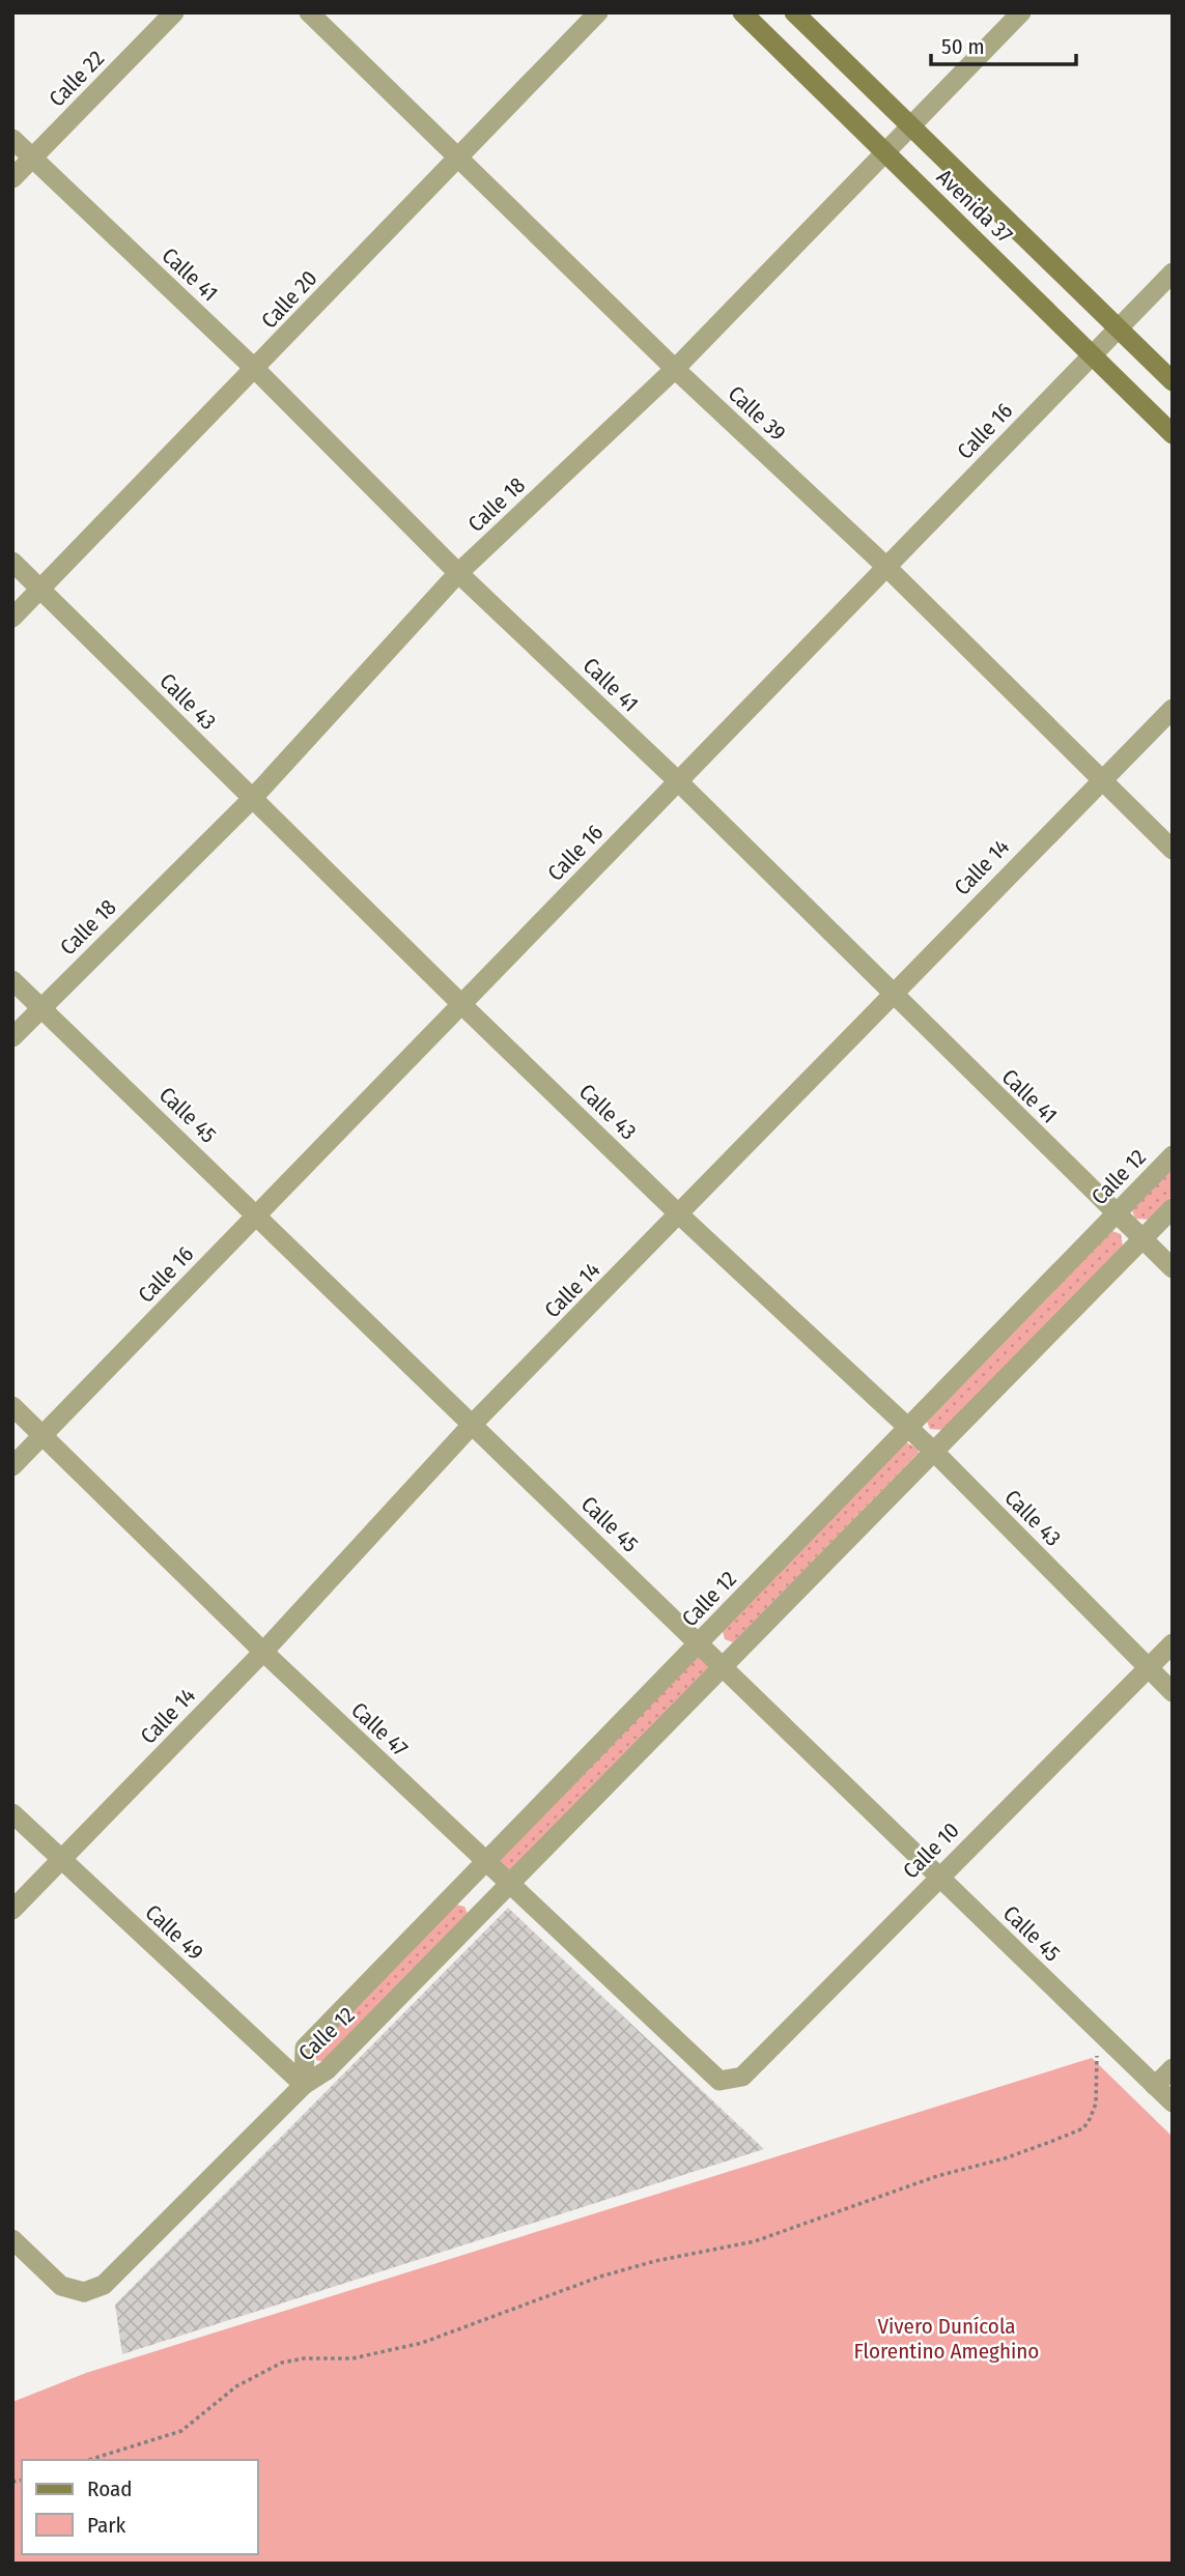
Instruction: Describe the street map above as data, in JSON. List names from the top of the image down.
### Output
{
  "streets": {
    "main road": ["Avenida 37"],
    "street": [
      "Calle 22",
      "Calle 41",
      "Calle 20",
      "Calle 39",
      "Calle 16",
      "Calle 18",
      "Calle 43",
      "Calle 14",
      "Calle 45",
      "Calle 12",
      "Calle 47",
      "Calle 10",
      "Calle 49"
    ]
  },
  "crossings": [
    ["Calle 22", "Calle 41"],
    ["Avenida 37", "Calle 16"],
    ["Avenida 37", "Calle 18"],
    ["Calle 41", "Calle 20"],
    ["Calle 41", "Calle 16"],
    ["Calle 41", "Calle 18"],
    ["Calle 41", "Calle 14"],
    ["Calle 41", "Calle 12"],
    ["Calle 20", "Calle 39"],
    ["Calle 20", "Calle 43"],
    ["Calle 39", "Calle 16"],
    ["Calle 39", "Calle 18"],
    ["Calle 39", "Calle 14"],
    ["Calle 16", "Calle 43"],
    ["Calle 16", "Calle 45"],
    ["Calle 16", "Calle 47"],
    ["Calle 18", "Calle 43"],
    ["Calle 18", "Calle 45"],
    ["Calle 43", "Calle 14"],
    ["Calle 43", "Calle 12"],
    ["Calle 43", "Calle 10"],
    ["Calle 14", "Calle 45"],
    ["Calle 14", "Calle 47"],
    ["Calle 14", "Calle 49"],
    ["Calle 45", "Calle 12"],
    ["Calle 45", "Calle 10"],
    ["Calle 12", "Calle 47"],
    ["Calle 12", "Calle 49"],
    ["Calle 47", "Calle 10"]
  ],
  "parks": ["Vivero Dunícola Florentino Ameghino"],
  "legend": ["Road", "Park"],
  "scale_bar": "50 m"
}
